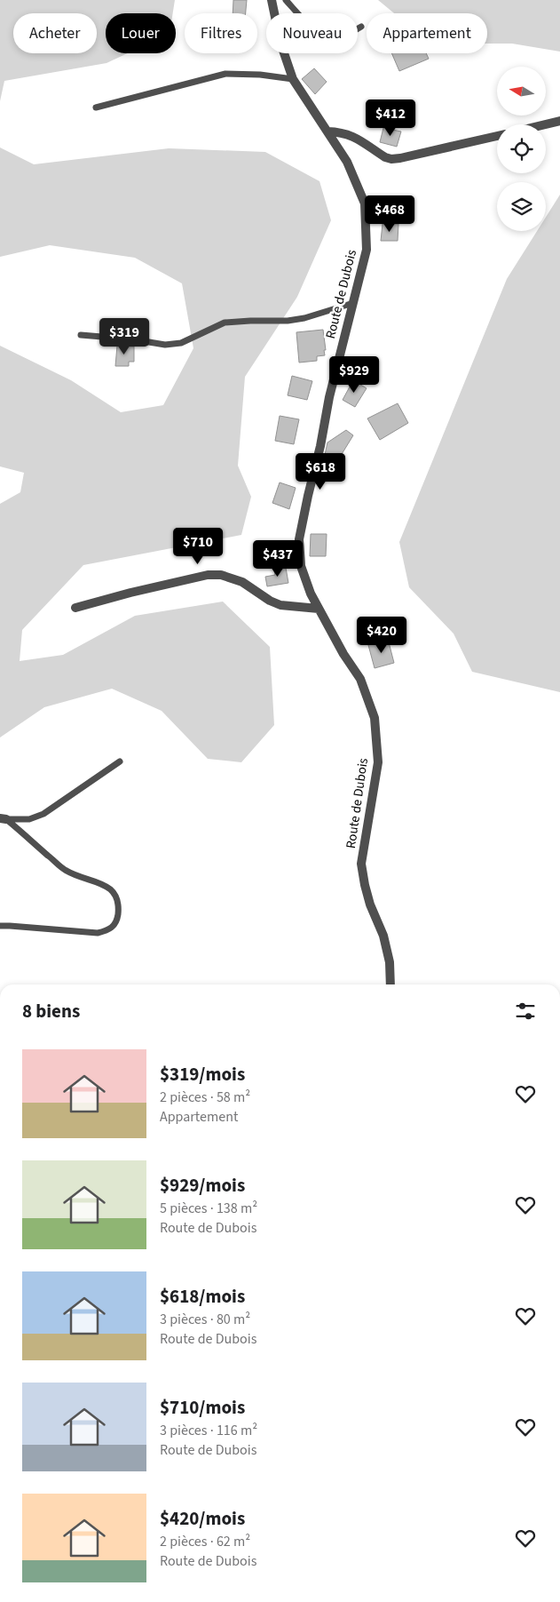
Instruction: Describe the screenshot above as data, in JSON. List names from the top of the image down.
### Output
{
  "streets": {
    "street": ["Route de Dubois"]
  },
  "north": "left",
  "page": {
    "chip": [
      "Acheter",
      "Louer",
      "Filtres",
      "Nouveau",
      "Appartement"
    ],
    "price": [
      "$412",
      "$468",
      "$319",
      "$929",
      "$618",
      "$710",
      "$437",
      "$420"
    ],
    "heading": "8 biens",
    "list": [
      {
        "name": "$319/mois",
        "note": "2 pièces · 58 m² · Appartement"
      },
      {
        "name": "$929/mois",
        "note": "5 pièces · 138 m² · Route de Dubois"
      },
      {
        "name": "$618/mois",
        "note": "3 pièces · 80 m² · Route de Dubois"
      },
      {
        "name": "$710/mois",
        "note": "3 pièces · 116 m² · Route de Dubois"
      },
      {
        "name": "$420/mois",
        "note": "2 pièces · 62 m² · Route de Dubois"
      }
    ]
  }
}
